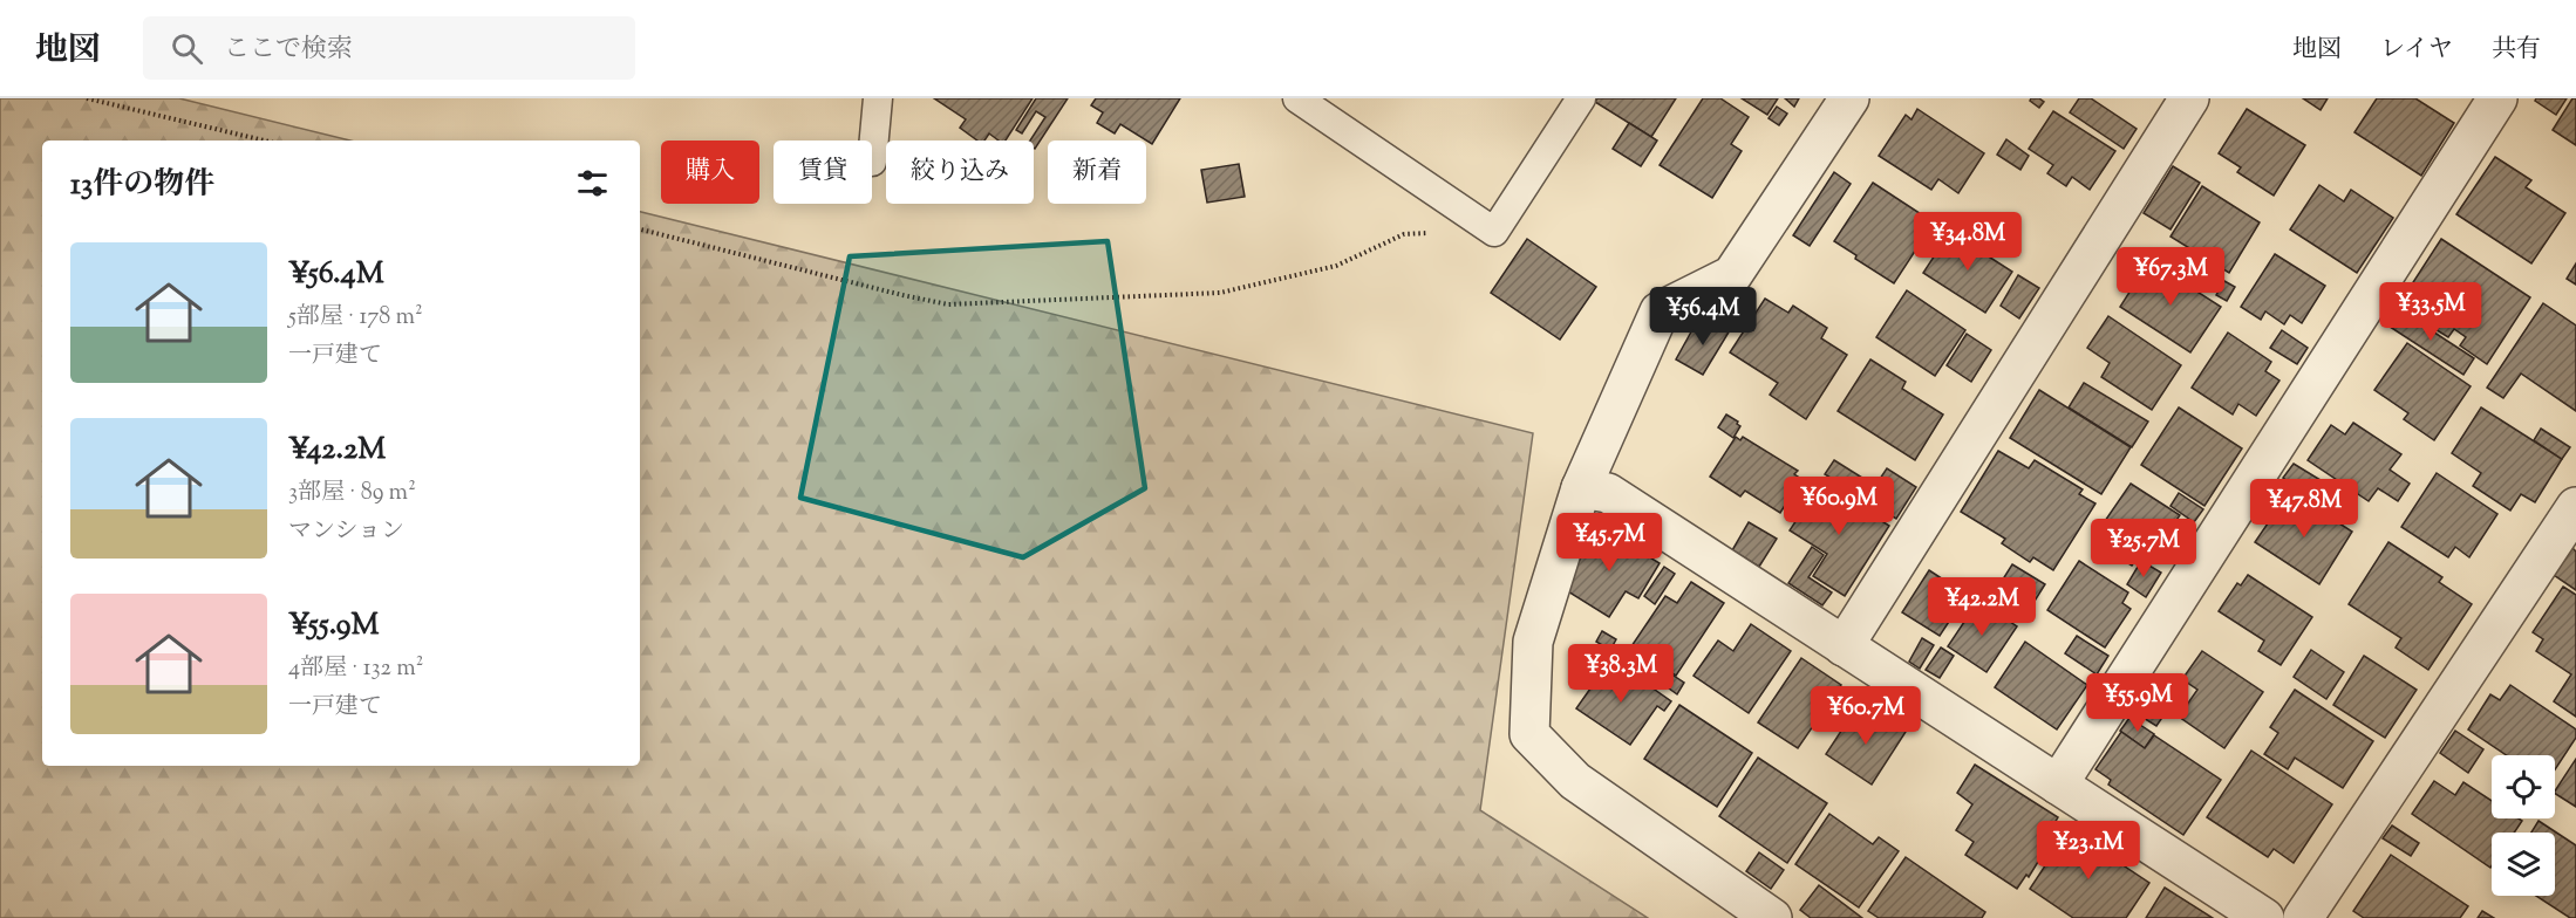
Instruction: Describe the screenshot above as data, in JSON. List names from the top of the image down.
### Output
{
  "page": {
    "header": "地図",
    "search": "ここで検索",
    "nav": ["地図", "レイヤ", "共有"],
    "chip": [
      "購入",
      "賃貸",
      "絞り込み",
      "新着"
    ],
    "heading": "13件の物件",
    "price": [
      "¥34.8M",
      "¥67.3M",
      "¥33.5M",
      "¥56.4M",
      "¥60.9M",
      "¥47.8M",
      "¥45.7M",
      "¥25.7M",
      "¥42.2M",
      "¥38.3M",
      "¥55.9M",
      "¥60.7M",
      "¥23.1M"
    ],
    "list": [
      {
        "name": "¥56.4M",
        "note": "5部屋 · 178 m² · 一戸建て"
      },
      {
        "name": "¥42.2M",
        "note": "3部屋 · 89 m² · マンション"
      },
      {
        "name": "¥55.9M",
        "note": "4部屋 · 132 m² · 一戸建て"
      }
    ]
  }
}
